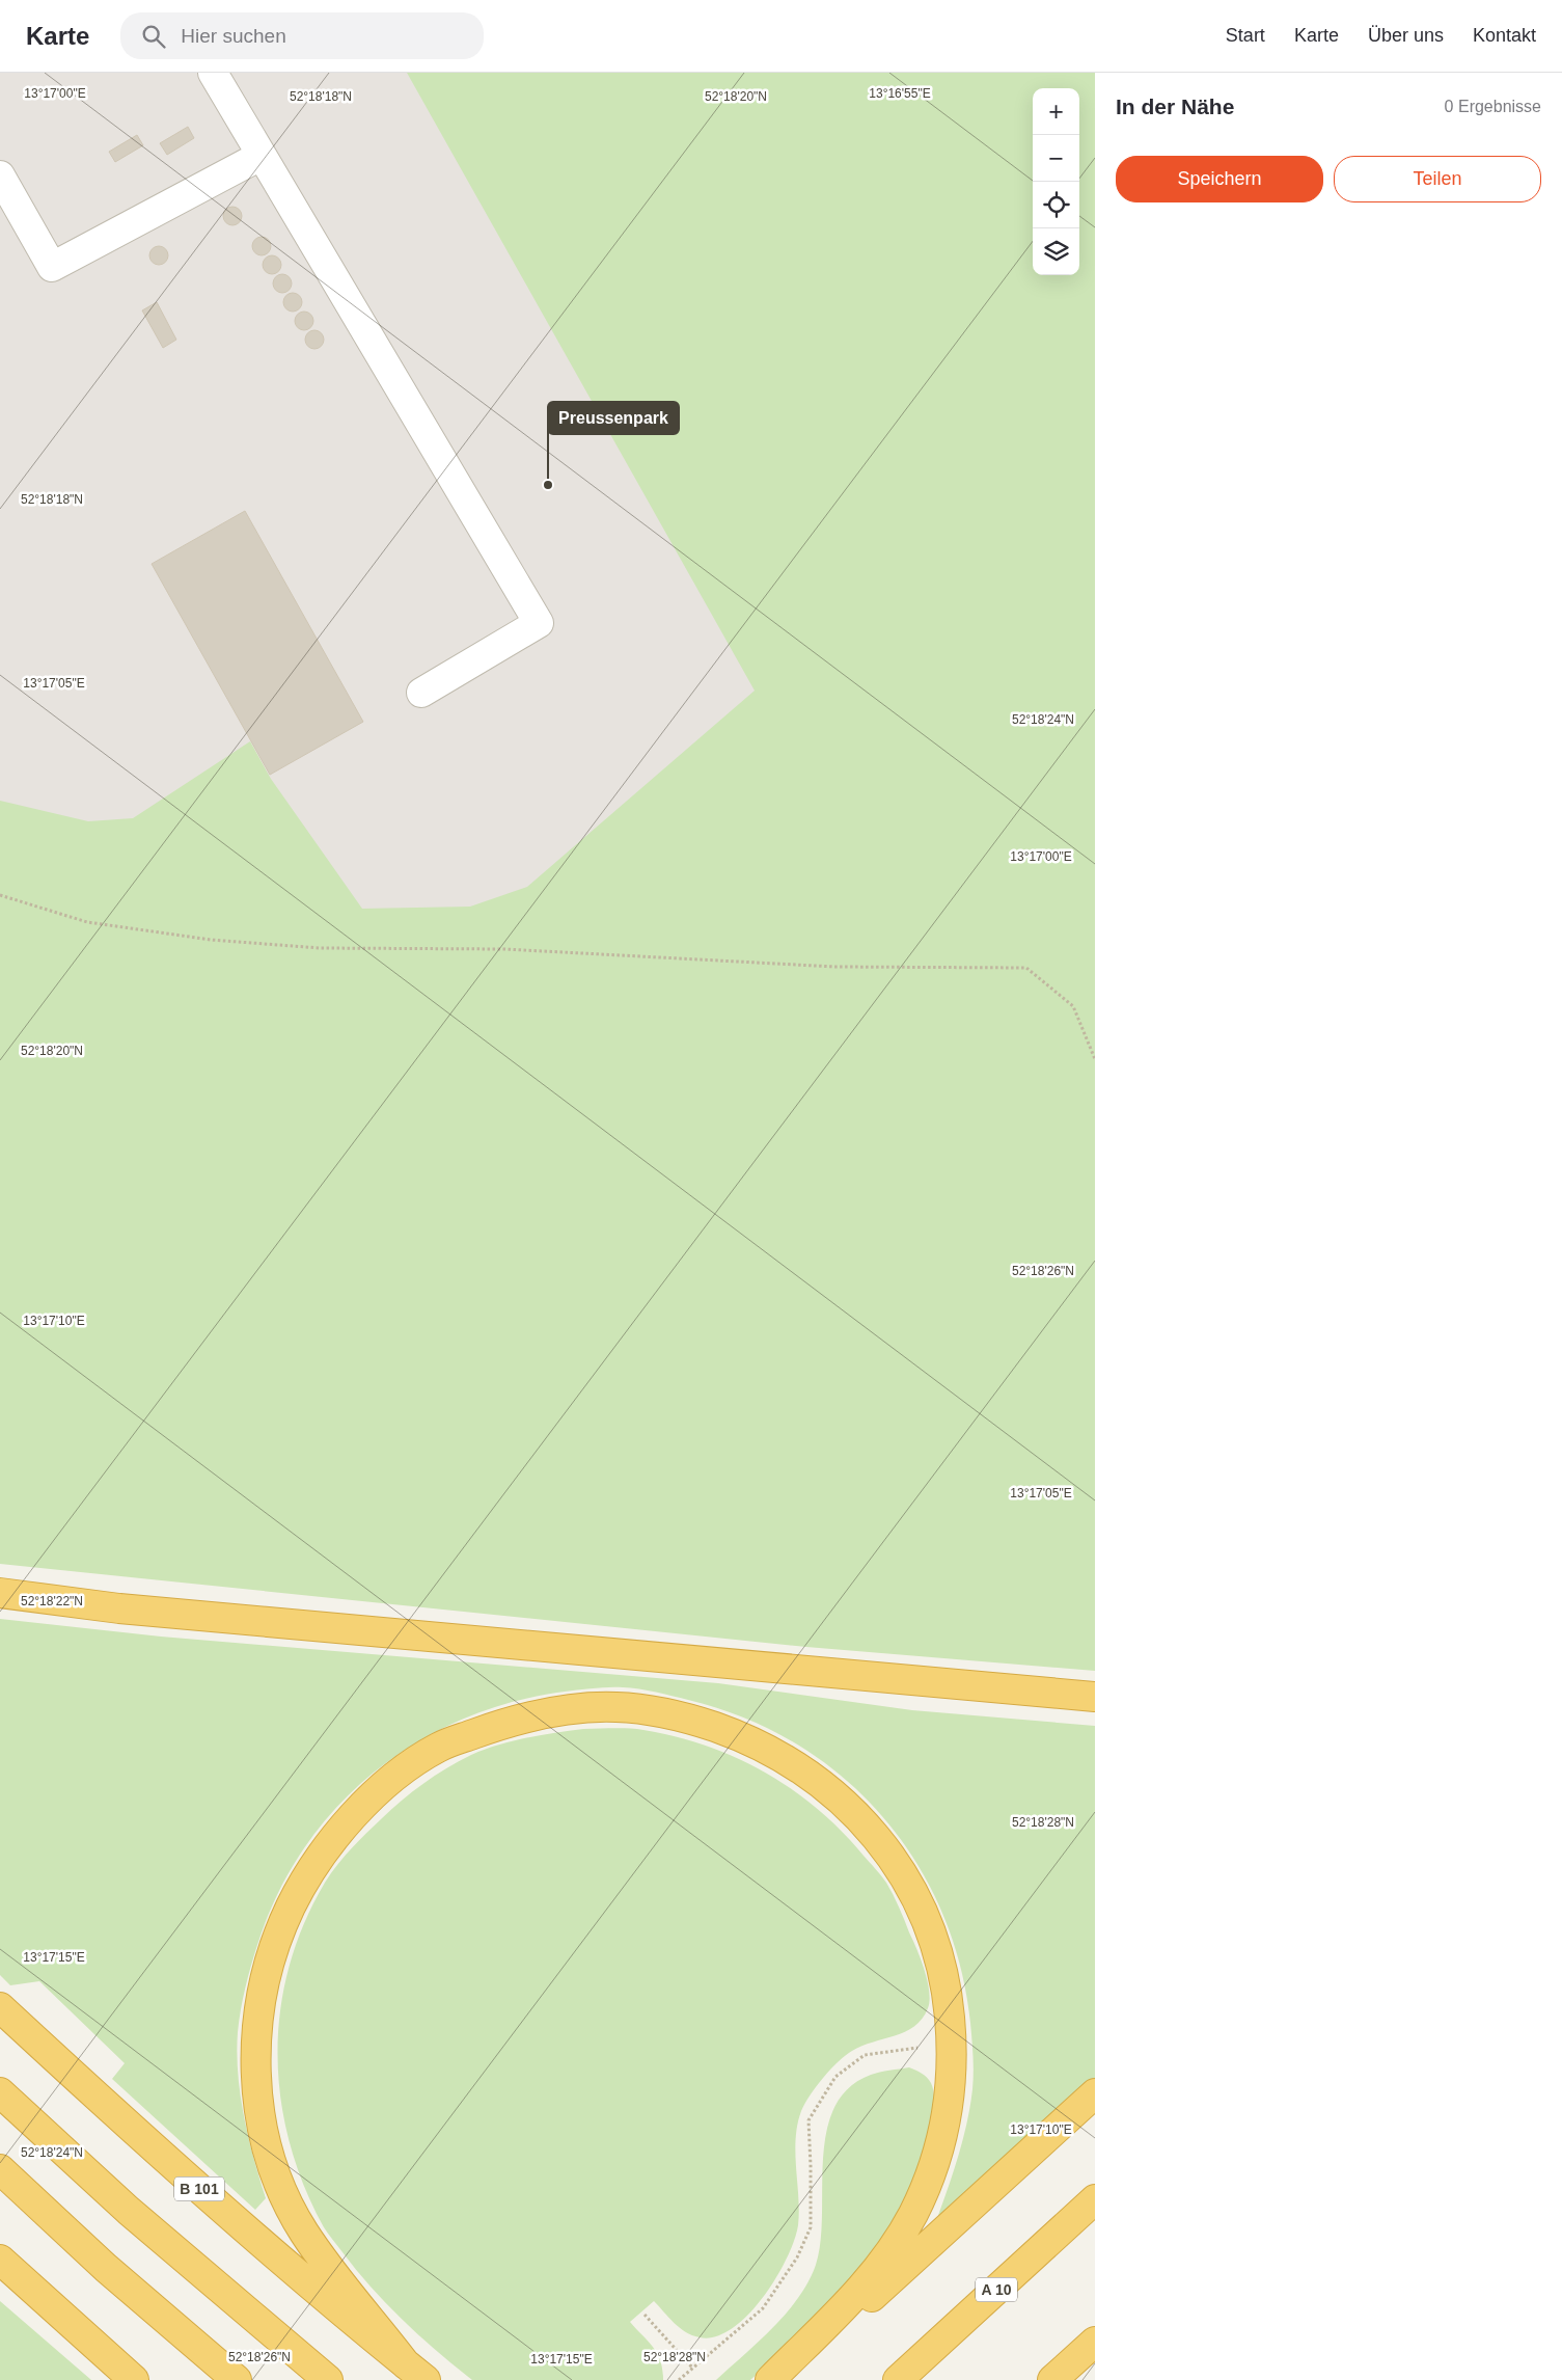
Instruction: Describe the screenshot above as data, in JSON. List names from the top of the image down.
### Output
{
  "streets": {
    "highway": ["B 101", "A 10"]
  },
  "places": ["Preussenpark"],
  "page": {
    "header": "Karte",
    "search": "Hier suchen",
    "nav": [
      "Start",
      "Karte",
      "Über uns",
      "Kontakt"
    ],
    "heading": ["In der Nähe", "0 Ergebnisse"],
    "map_buttons": ["+", "−"],
    "buttons": ["Speichern", "Teilen"]
  },
  "coordinates": [
    "13°17'00\"E",
    "13°16'55\"E",
    "52°18'18\"N",
    "52°18'20\"N",
    "13°17'05\"E",
    "52°18'24\"N",
    "52°18'26\"N",
    "13°17'10\"E",
    "52°18'22\"N",
    "52°18'28\"N",
    "13°17'15\"E"
  ]
}
